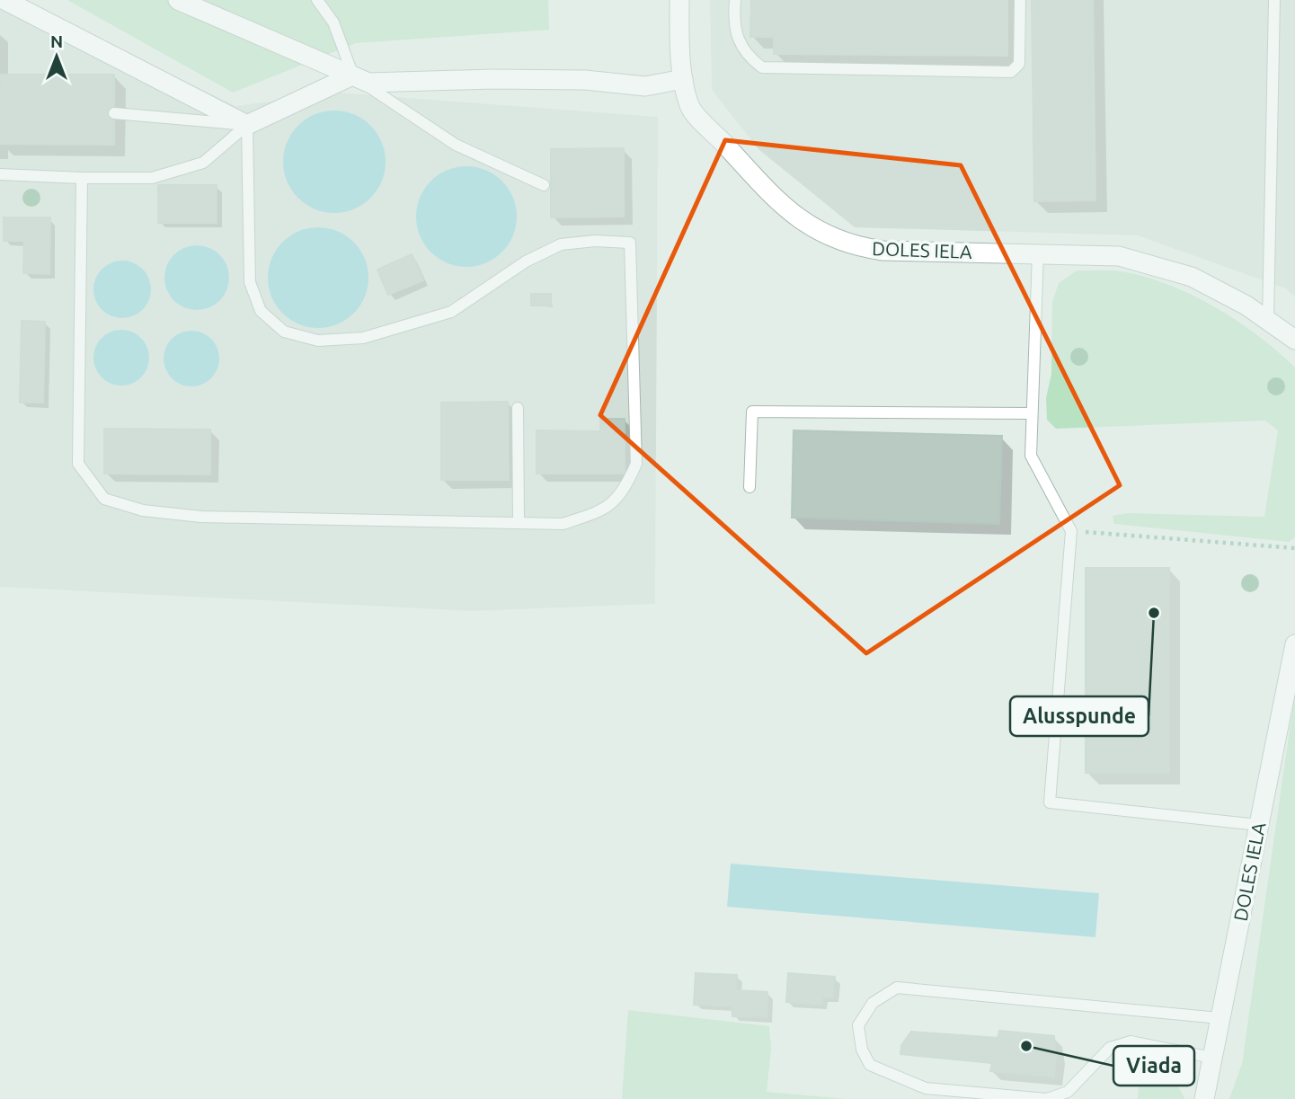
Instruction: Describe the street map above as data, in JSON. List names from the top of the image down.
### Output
{
  "streets": {
    "street": ["DOLES IELA"]
  },
  "places": ["Alusspunde", "Viada"],
  "north": "top"
}
